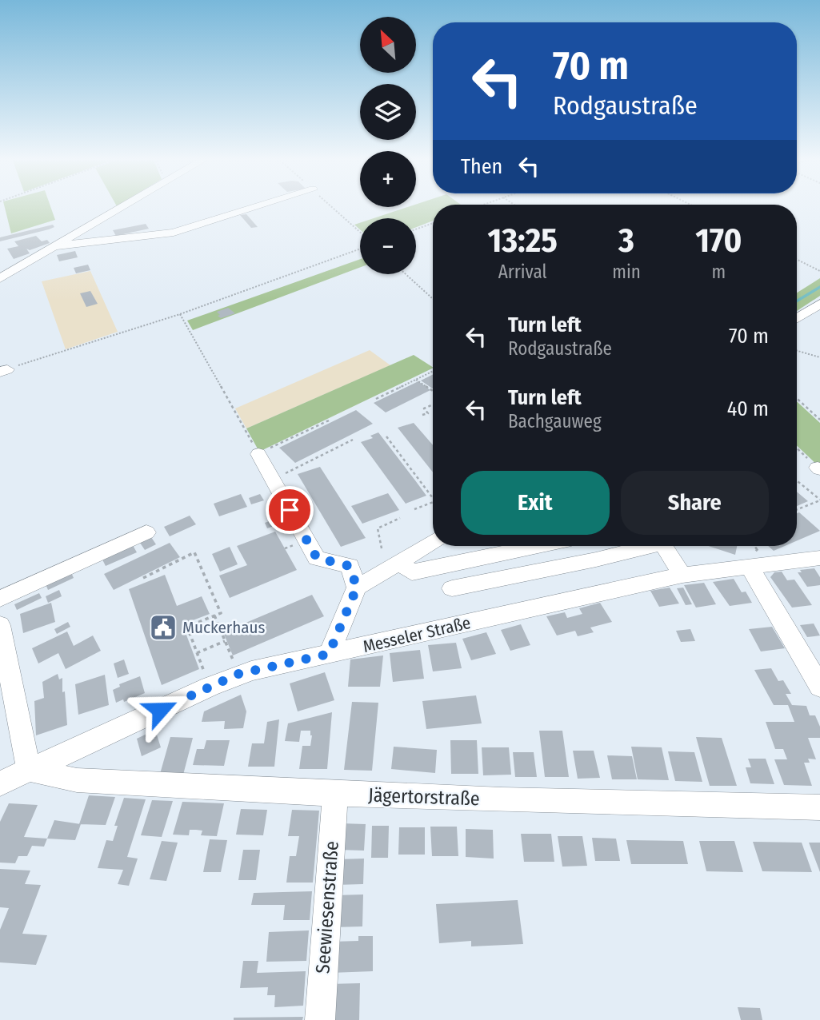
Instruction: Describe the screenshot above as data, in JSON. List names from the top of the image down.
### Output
{
  "streets": {
    "street": ["Messeler Straße", "Jägertorstraße", "Seewiesenstraße"]
  },
  "crossings": [
    ["Messeler Straße", "Jägertorstraße"],
    ["Jägertorstraße", "Seewiesenstraße"]
  ],
  "places": {
    "public building": ["Muckerhaus"]
  },
  "north": "top left",
  "page": {
    "map_buttons": ["+", "−"],
    "turn": ["70 m", "Rodgaustraße"],
    "then": "Then",
    "eta": [
      "13:25",
      "Arrival",
      "3",
      "min",
      "170",
      "m"
    ],
    "list": [
      {
        "name": "Turn left",
        "note": "Rodgaustraße",
        "value": "70 m"
      },
      {
        "name": "Turn left",
        "note": "Bachgauweg",
        "value": "40 m"
      }
    ],
    "buttons": ["Exit", "Share"]
  }
}
